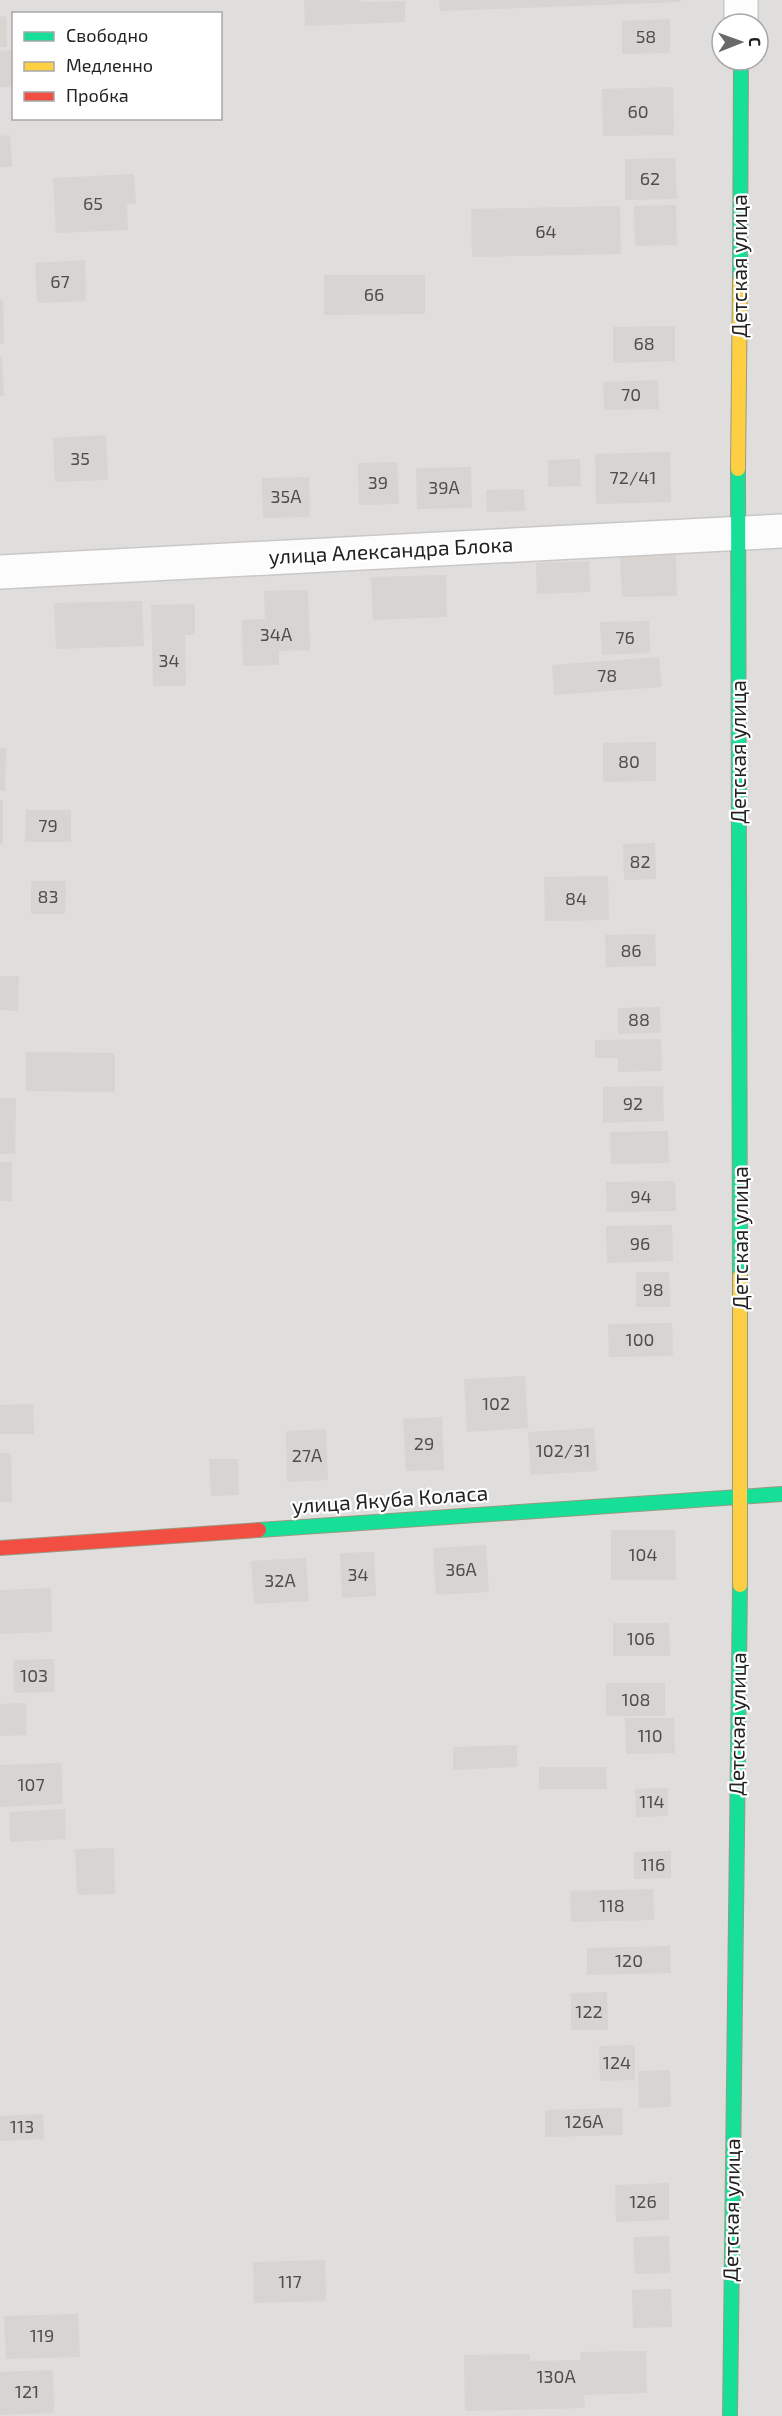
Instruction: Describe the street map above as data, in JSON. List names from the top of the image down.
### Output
{
  "streets": {
    "street": ["Детская улица", "улица Александра Блока", "улица Якуба Коласа"]
  },
  "crossings": [
    ["Детская улица", "улица Александра Блока"],
    ["Детская улица", "улица Якуба Коласа"]
  ],
  "house_numbers": [
    "58",
    "60",
    "62",
    "65",
    "64",
    "67",
    "66",
    "68",
    "70",
    "35",
    "72/41",
    "39",
    "39А",
    "35А",
    "34А",
    "76",
    "34",
    "78",
    "80",
    "79",
    "82",
    "83",
    "84",
    "86",
    "88",
    "92",
    "94",
    "96",
    "98",
    "100",
    "102",
    "29",
    "102/31",
    "27А",
    "104",
    "36А",
    "34",
    "32А",
    "106",
    "103",
    "108",
    "110",
    "107",
    "114",
    "116",
    "118",
    "120",
    "122",
    "124",
    "126А",
    "113",
    "126",
    "117",
    "119",
    "130А",
    "121"
  ],
  "legend": ["Свободно", "Медленно", "Пробка"],
  "north": "right"
}
